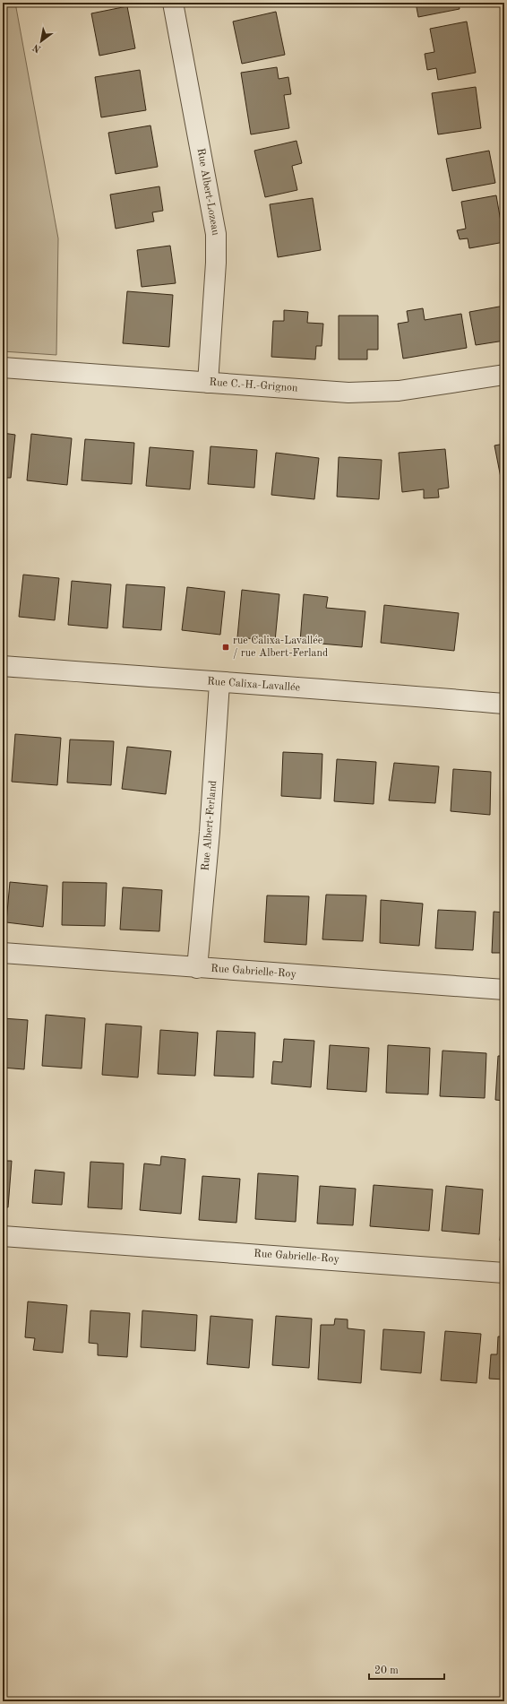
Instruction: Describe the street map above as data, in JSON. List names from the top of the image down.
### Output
{
  "streets": {
    "street": [
      "Rue Albert-Lozeau",
      "Rue C.-H.-Grignon",
      "Rue Calixa-Lavallée",
      "Rue Albert-Ferland",
      "Rue Gabrielle-Roy"
    ]
  },
  "crossings": [
    ["Rue Albert-Lozeau", "Rue C.-H.-Grignon"],
    ["Rue Calixa-Lavallée", "Rue Albert-Ferland"],
    ["Rue Albert-Ferland", "Rue Gabrielle-Roy"]
  ],
  "places": {
    "transit": ["rue Calixa-Lavallée / rue Albert-Ferland"]
  },
  "scale_bar": "20 m",
  "north": "bottom left"
}
